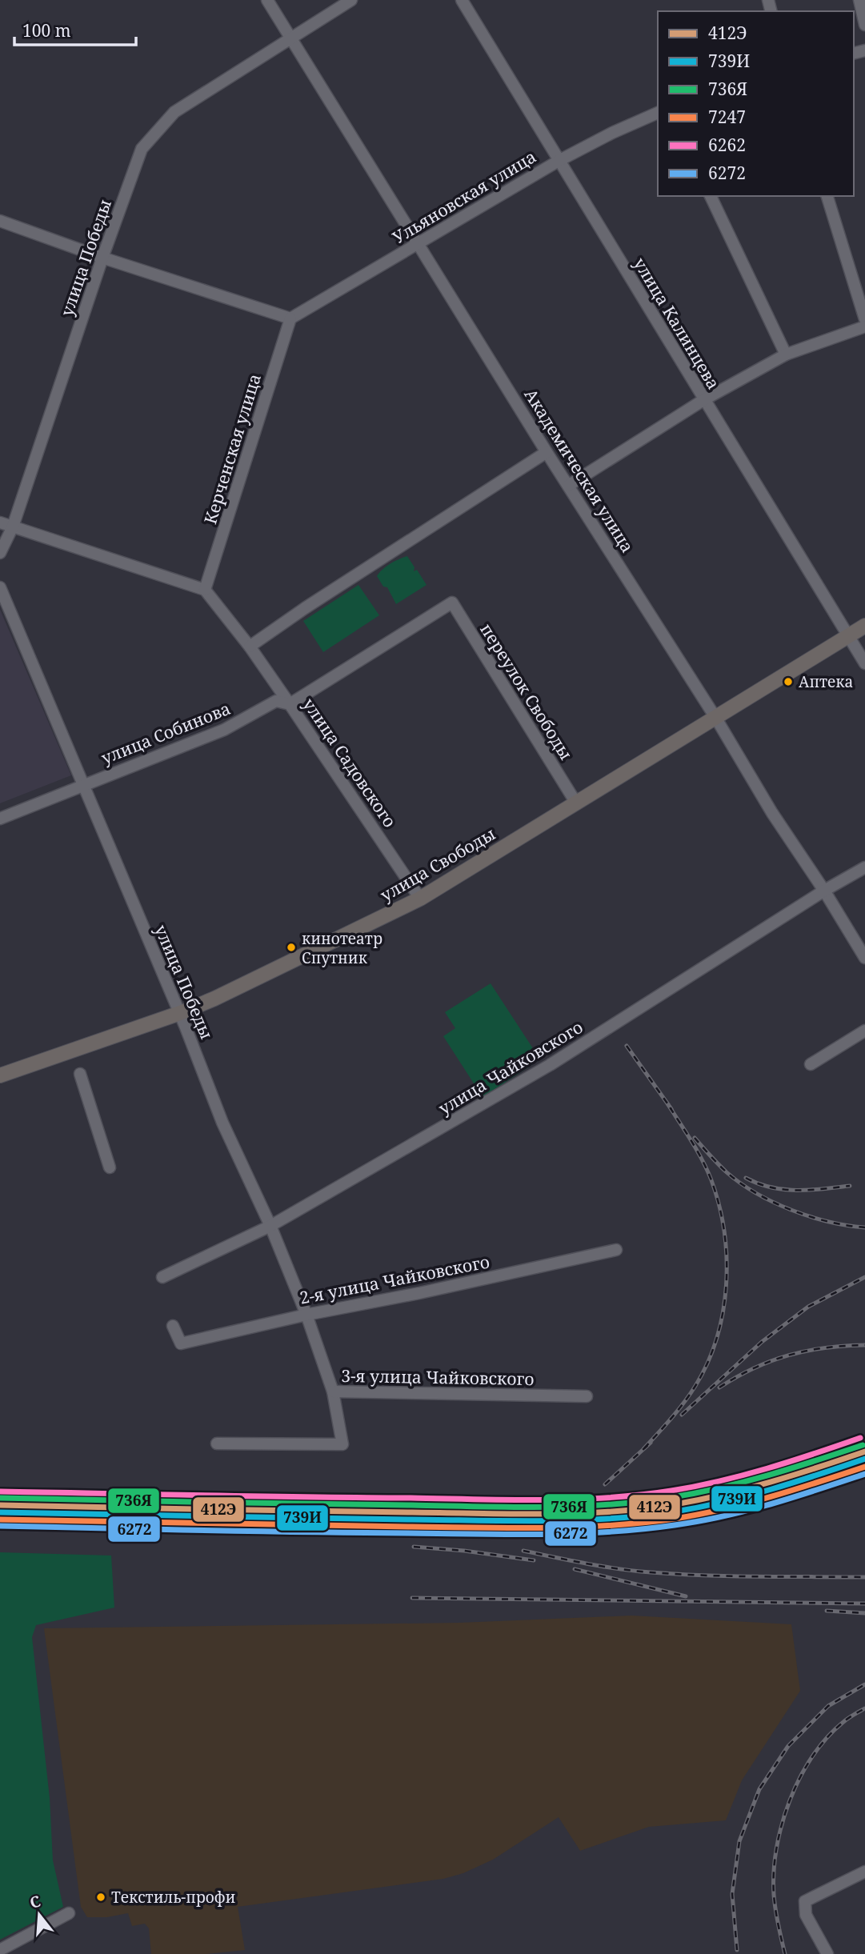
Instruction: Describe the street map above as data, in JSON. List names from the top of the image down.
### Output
{
  "streets": {
    "main road": ["улица Свободы"],
    "street": [
      "Ульяновская улица",
      "улица Победы",
      "улица Калинцева",
      "Керченская улица",
      "Академическая улица",
      "переулок Свободы",
      "улица Собинова",
      "улица Садовского",
      "улица Чайковского",
      "2-я улица Чайковского",
      "3-я улица Чайковского"
    ]
  },
  "crossings": [
    ["Ульяновская улица", "улица Калинцева"],
    ["Ульяновская улица", "Керченская улица"],
    ["Ульяновская улица", "Академическая улица"],
    ["улица Победы", "Академическая улица"],
    ["улица Победы", "улица Собинова"],
    ["улица Победы", "улица Свободы"],
    ["улица Победы", "улица Чайковского"],
    ["улица Победы", "2-я улица Чайковского"],
    ["улица Победы", "3-я улица Чайковского"],
    ["улица Калинцева", "улица Свободы"],
    ["Керченская улица", "улица Садовского"],
    ["Академическая улица", "улица Свободы"],
    ["Академическая улица", "улица Чайковского"],
    ["переулок Свободы", "улица Собинова"],
    ["переулок Свободы", "улица Свободы"],
    ["улица Собинова", "улица Садовского"],
    ["улица Садовского", "улица Свободы"]
  ],
  "places": ["Аптека", "кинотеатр Спутник", "Текстиль-профи"],
  "lines": [
    "transit line 6262",
    "transit line 736Я",
    "transit line 412Э",
    "transit line 739И",
    "transit line 7247",
    "transit line 6272"
  ],
  "legend": [
    "412Э",
    "739И",
    "736Я",
    "7247",
    "6262",
    "6272"
  ],
  "scale_bar": "100 m",
  "north": "top"
}
